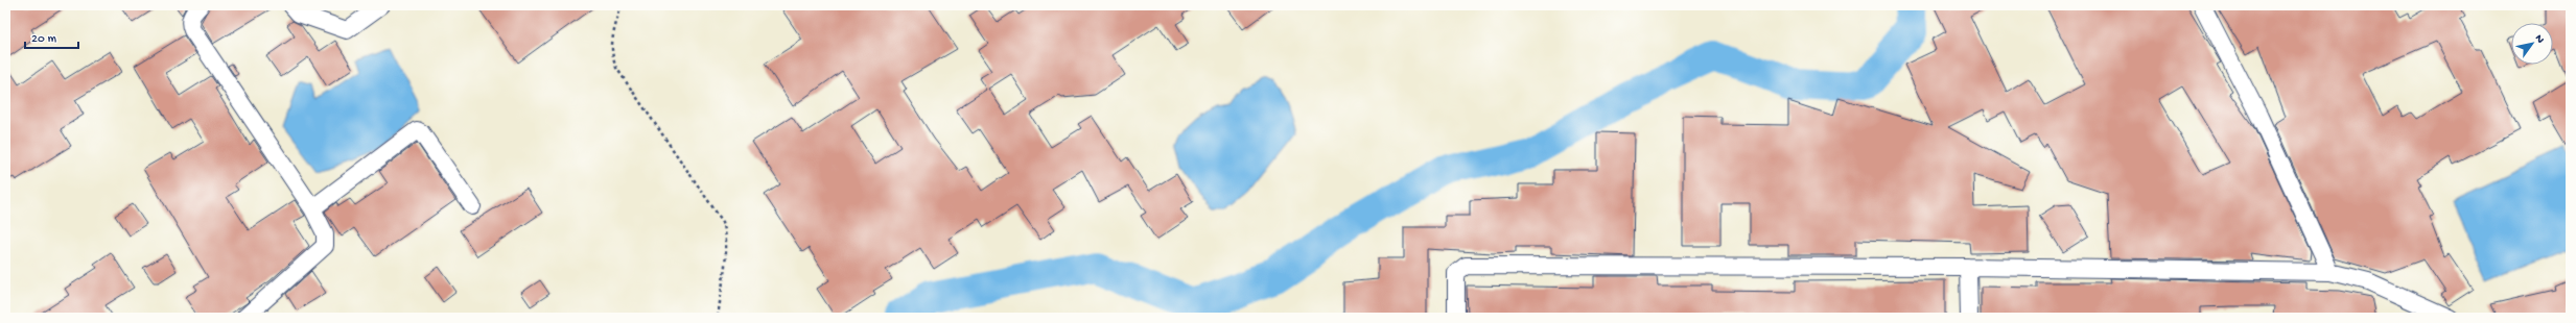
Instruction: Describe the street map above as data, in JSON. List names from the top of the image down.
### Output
{
  "scale_bar": "20 m",
  "north": "top right"
}
